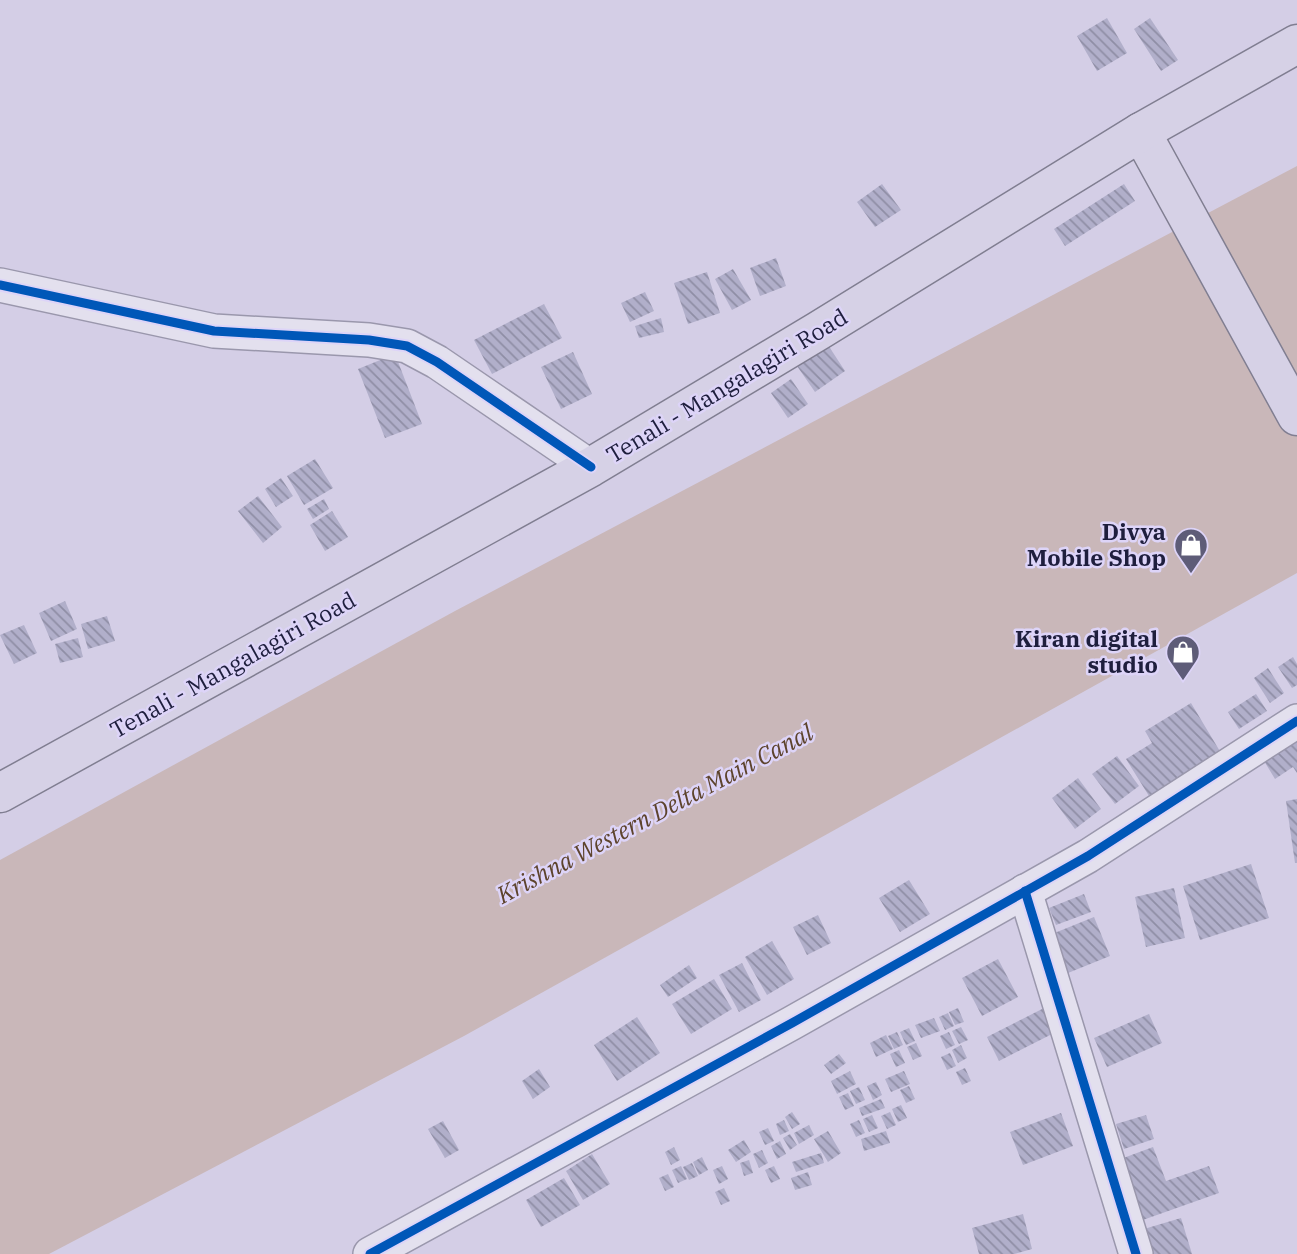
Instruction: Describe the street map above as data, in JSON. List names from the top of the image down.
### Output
{
  "streets": {
    "main road": ["Tenali - Mangalagiri Road"]
  },
  "water": ["Krishna Western Delta Main Canal"],
  "places": {
    "shop": ["Divya Mobile Shop", "Kiran digital studio"]
  }
}
